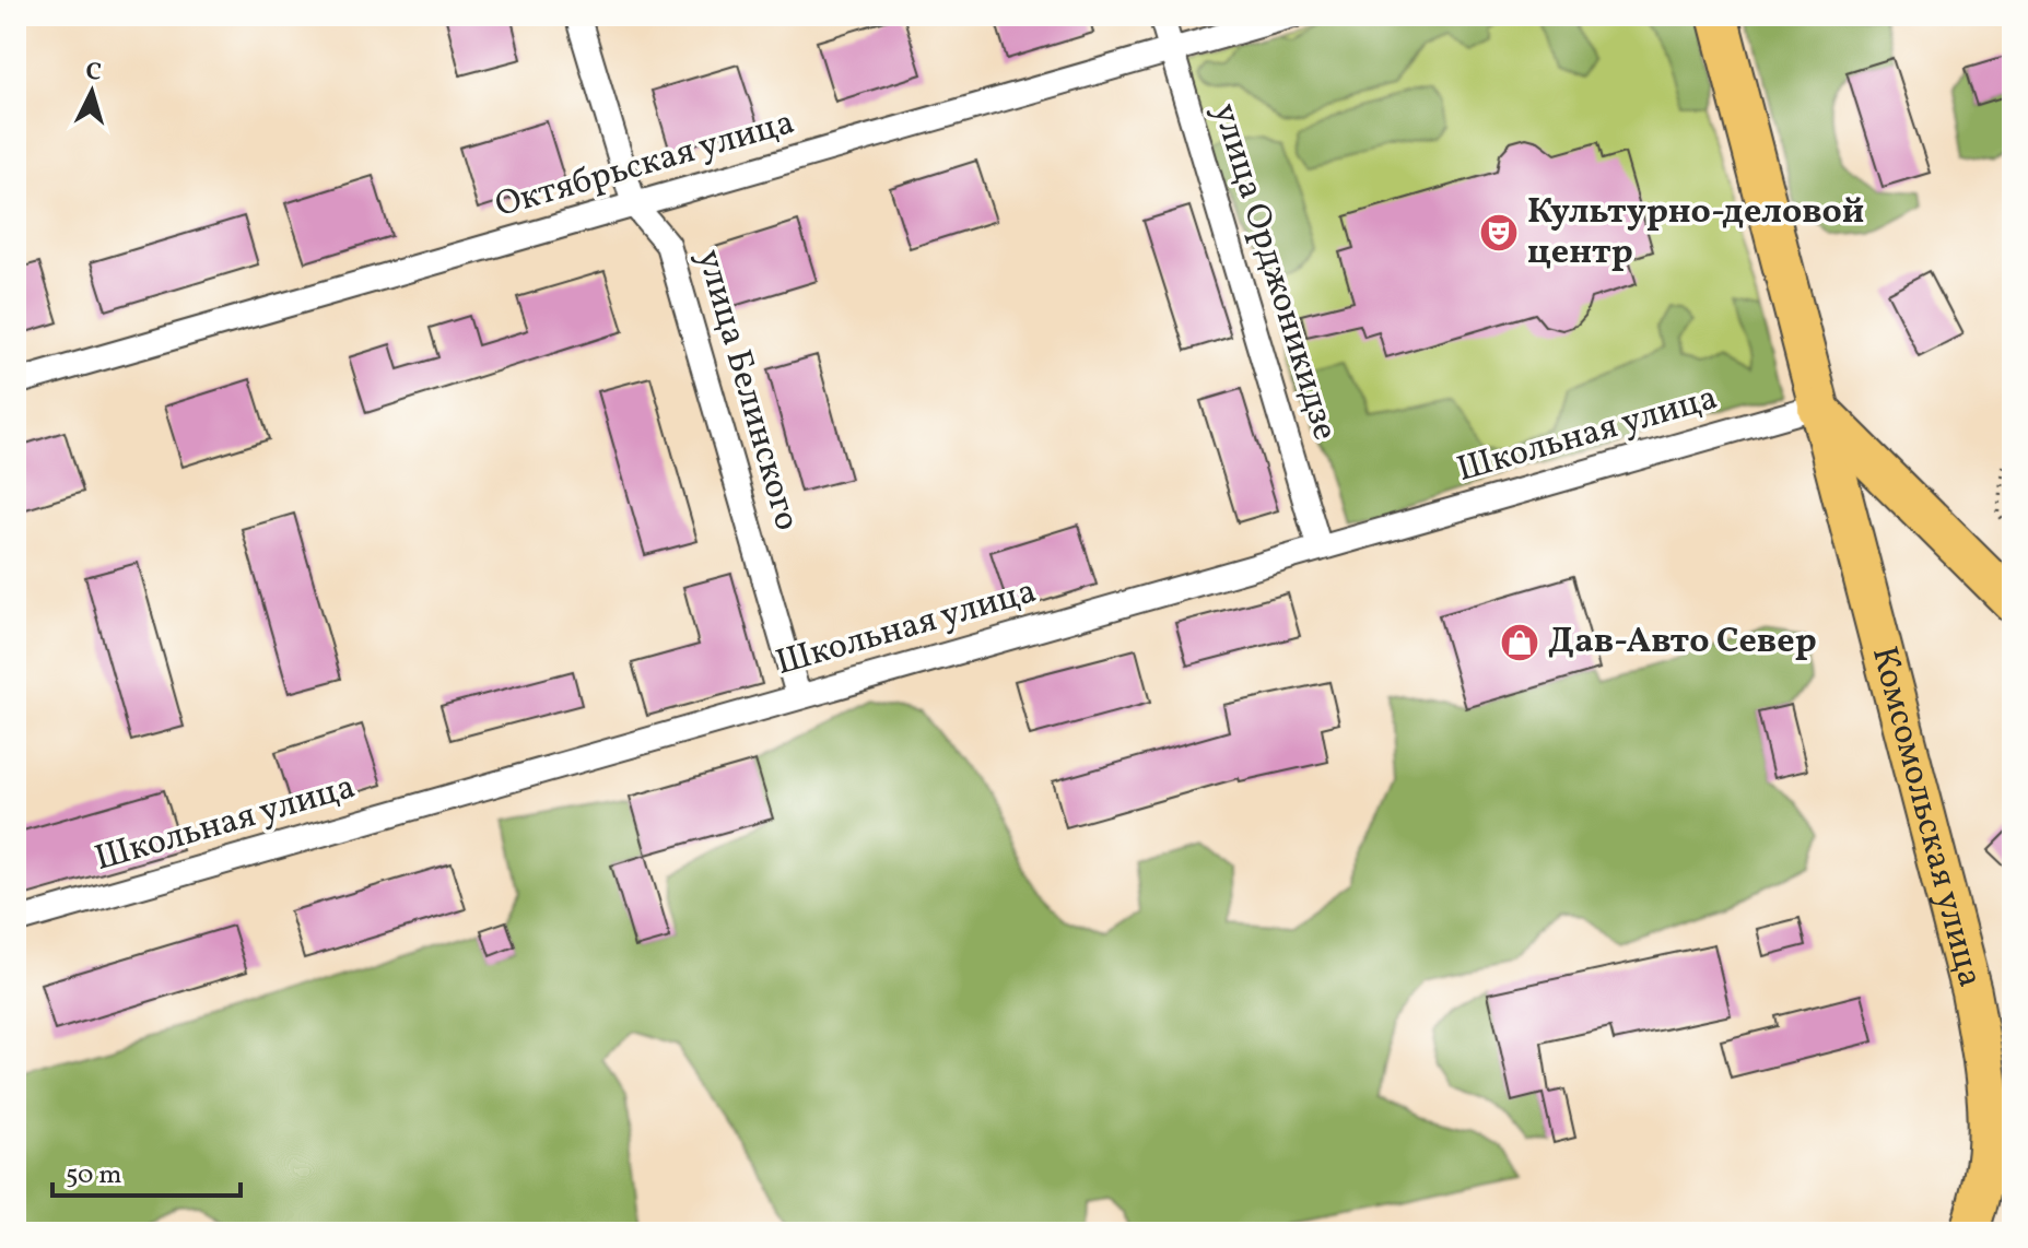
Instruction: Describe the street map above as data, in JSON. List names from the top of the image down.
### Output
{
  "streets": {
    "main road": ["Комсомольская улица"],
    "street": [
      "Октябрьская улица",
      "улица Орджоникидзе",
      "улица Белинского",
      "Школьная улица"
    ]
  },
  "crossings": [
    ["Октябрьская улица", "улица Орджоникидзе"],
    ["Октябрьская улица", "улица Белинского"],
    ["улица Орджоникидзе", "Школьная улица"],
    ["улица Белинского", "Школьная улица"],
    ["Школьная улица", "Комсомольская улица"]
  ],
  "places": {
    "theatre": ["Культурно-деловой центр"],
    "shop": ["Дав-Авто Север"]
  },
  "scale_bar": "50 m",
  "north": "top"
}
